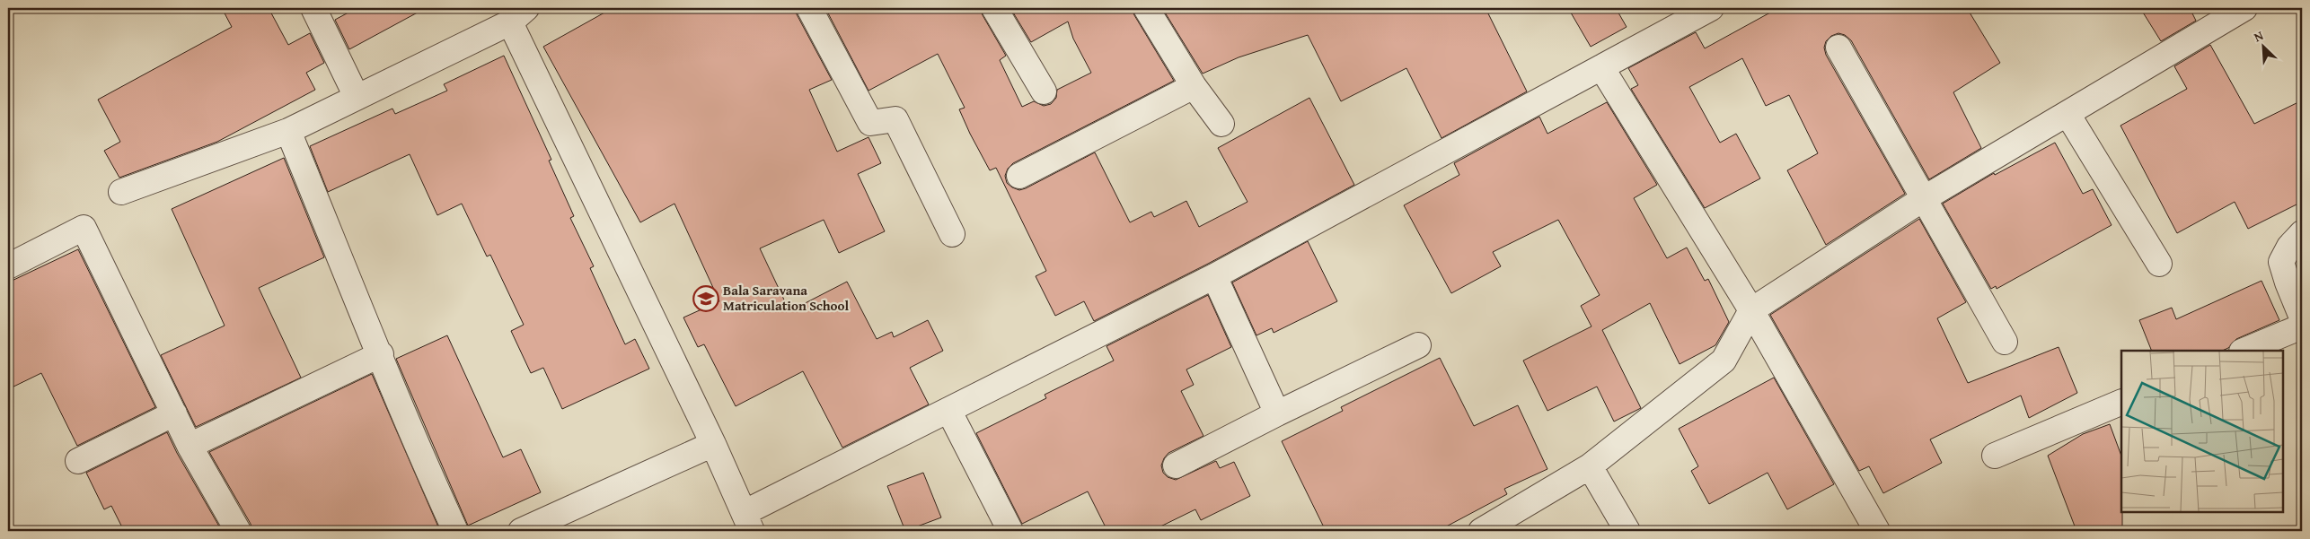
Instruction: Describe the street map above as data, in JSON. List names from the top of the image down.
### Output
{
  "places": {
    "school or university": ["Bala Saravana Matriculation School"]
  },
  "north": "top left"
}
